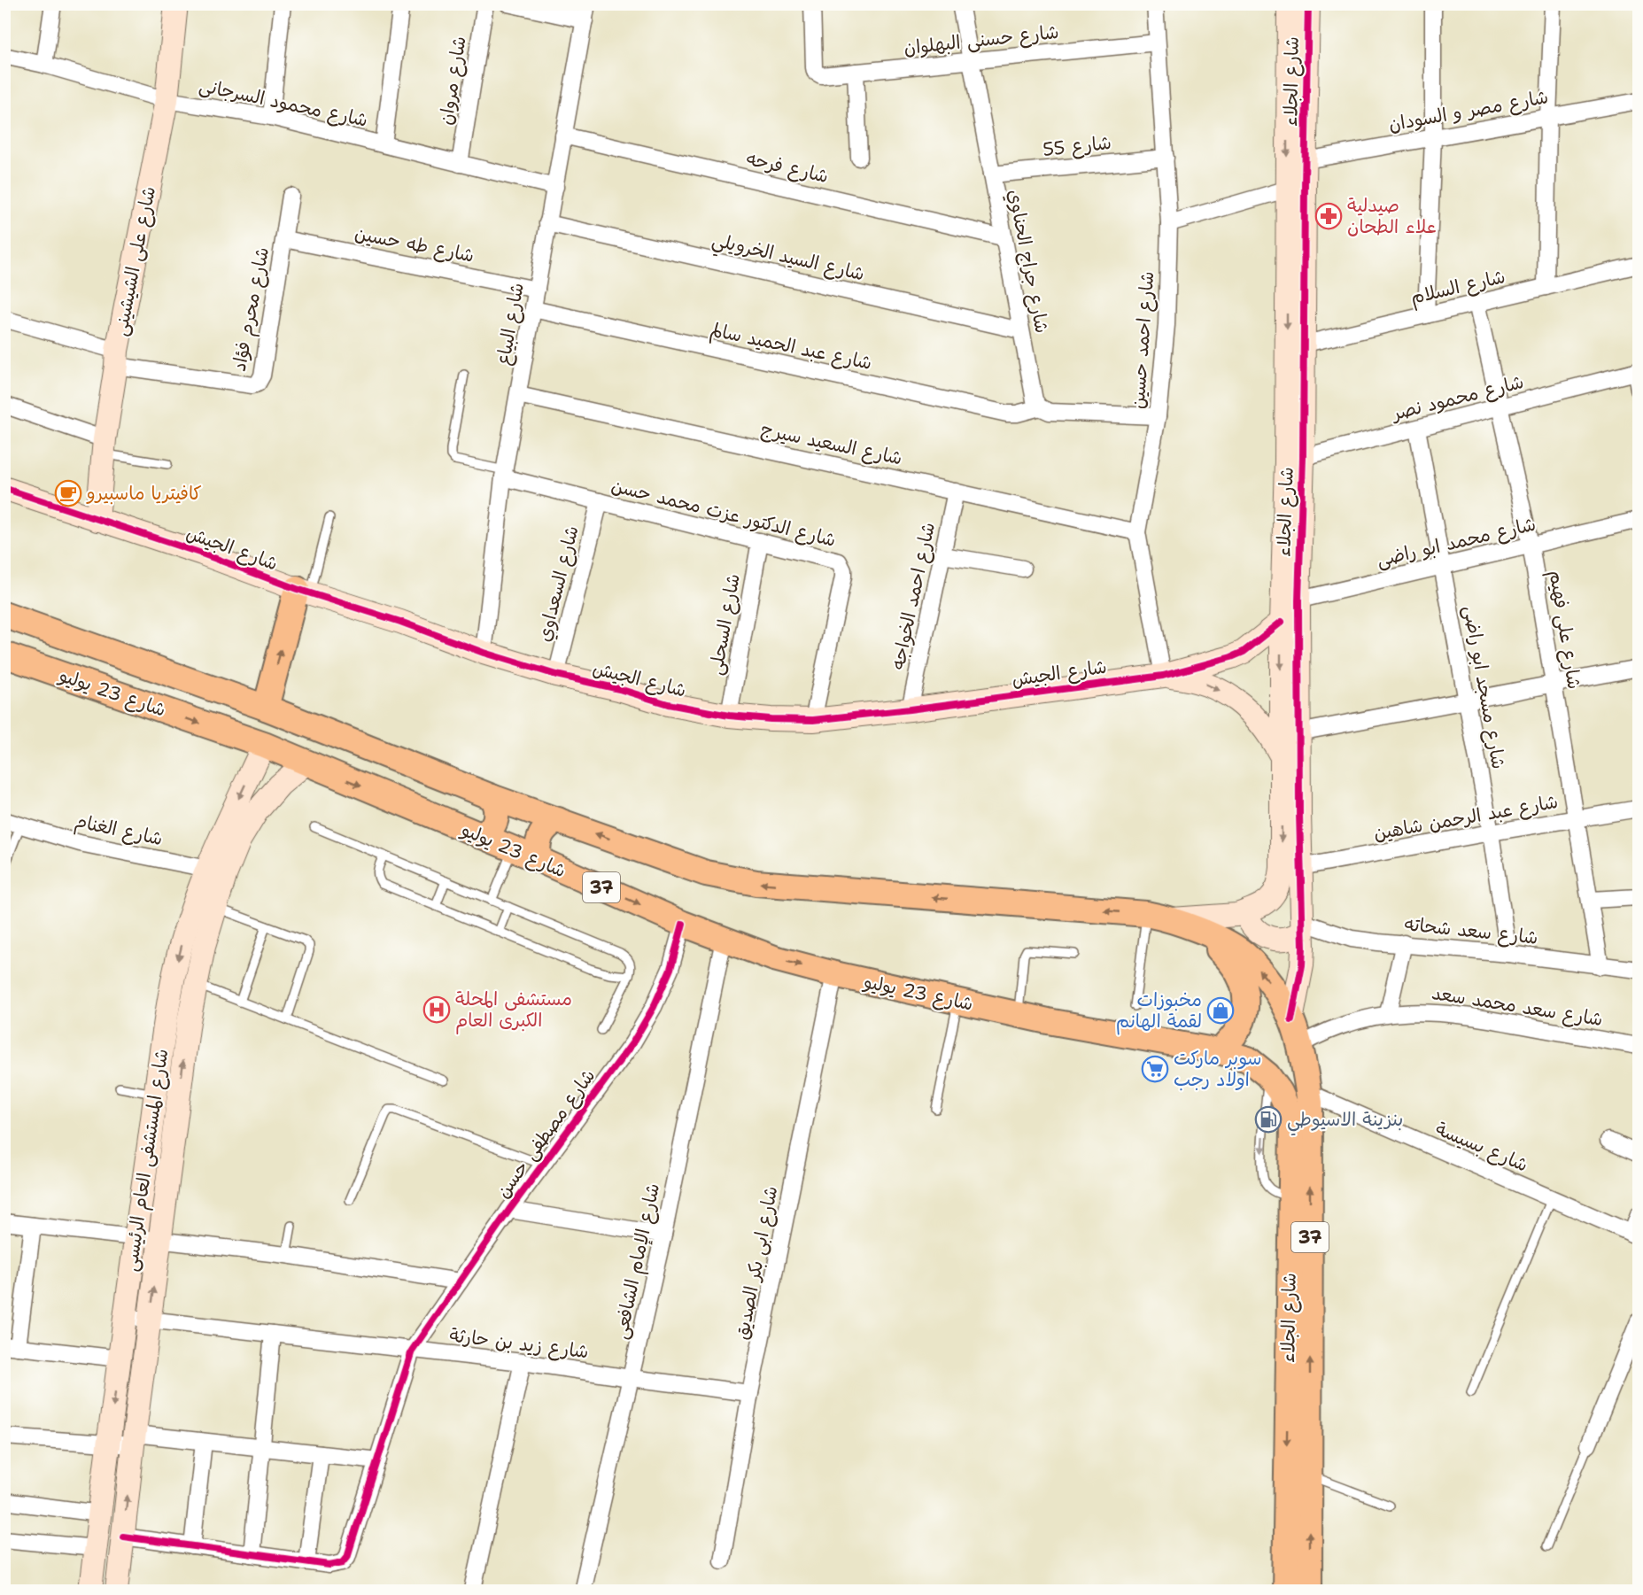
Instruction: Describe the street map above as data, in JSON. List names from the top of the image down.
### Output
{
  "streets": {
    "main road": ["شارع الجلاء", "شارع 23 يوليو", "37"],
    "street": [
      "شارع حسنى البهلوان",
      "شارع مروان",
      "شارع محمود السرجانى",
      "شارع مصر و السودان",
      "شارع 55",
      "شارع فرحه",
      "شارع طه حسين",
      "شارع السيد الخرويلي",
      "شارع على الشيشينى",
      "شارع جراج الحناوي",
      "شارع السلام",
      "شارع محرم فؤاد",
      "شارع البياع",
      "شارع احمد حسين",
      "شارع عبد الحميد سالم",
      "شارع محمود نصر",
      "شارع السعيد سيرج",
      "شارع الدكتور عزت محمد حسن",
      "شارع محمد ابو راضى",
      "شارع الجيش",
      "شارع السعداوي",
      "شارع احمد الخواجه",
      "شارع السحلى",
      "شارع على فهيم",
      "شارع مسجد ابو راضى",
      "شارع عبد الرحمن شاهين",
      "شارع الغنام",
      "شارع سعد شحاته",
      "شارع سعد محمد سعد",
      "شارع مصطفى حسن",
      "شارع بسيسة",
      "شارع المستشفى العام الرئيسى",
      "شارع الإمام الشافعى",
      "شارع ابى بكر الصديق",
      "شارع زيد بن حارثة"
    ]
  },
  "crossings": [
    ["شارع حسنى البهلوان", "شارع جراج الحناوي"],
    ["شارع حسنى البهلوان", "شارع احمد حسين"],
    ["شارع مروان", "شارع محمود السرجانى"],
    ["شارع الجلاء", "شارع مصر و السودان"],
    ["شارع الجلاء", "شارع السلام"],
    ["شارع الجلاء", "شارع محمود نصر"],
    ["شارع الجلاء", "شارع محمد ابو راضى"],
    ["شارع الجلاء", "شارع الجيش"],
    ["شارع الجلاء", "شارع 23 يوليو"],
    ["شارع الجلاء", "شارع عبد الرحمن شاهين"],
    ["شارع الجلاء", "شارع سعد شحاته"],
    ["شارع الجلاء", "شارع سعد محمد سعد"],
    ["شارع الجلاء", "شارع بسيسة"],
    ["شارع محمود السرجانى", "شارع على الشيشينى"],
    ["شارع محمود السرجانى", "شارع البياع"],
    ["شارع 55", "شارع جراج الحناوي"],
    ["شارع 55", "شارع احمد حسين"],
    ["شارع فرحه", "شارع جراج الحناوي"],
    ["شارع فرحه", "شارع البياع"],
    ["شارع طه حسين", "شارع محرم فؤاد"],
    ["شارع طه حسين", "شارع البياع"],
    ["شارع السيد الخرويلي", "شارع جراج الحناوي"],
    ["شارع السيد الخرويلي", "شارع البياع"],
    ["شارع على الشيشينى", "شارع محرم فؤاد"],
    ["شارع على الشيشينى", "شارع الجيش"],
    ["شارع جراج الحناوي", "شارع عبد الحميد سالم"],
    ["شارع السلام", "شارع على فهيم"],
    ["شارع البياع", "شارع عبد الحميد سالم"],
    ["شارع البياع", "شارع السعيد سيرج"],
    ["شارع البياع", "شارع الدكتور عزت محمد حسن"],
    ["شارع البياع", "شارع الجيش"],
    ["شارع احمد حسين", "شارع السعيد سيرج"],
    ["شارع احمد حسين", "شارع الجيش"],
    ["شارع محمود نصر", "شارع على فهيم"],
    ["شارع محمود نصر", "شارع مسجد ابو راضى"],
    ["شارع السعيد سيرج", "شارع احمد الخواجه"],
    ["شارع الدكتور عزت محمد حسن", "شارع الجيش"],
    ["شارع الدكتور عزت محمد حسن", "شارع السعداوي"],
    ["شارع الدكتور عزت محمد حسن", "شارع السحلى"],
    ["شارع محمد ابو راضى", "شارع الجيش"],
    ["شارع محمد ابو راضى", "شارع على فهيم"],
    ["شارع محمد ابو راضى", "شارع مسجد ابو راضى"],
    ["شارع الجيش", "شارع السعداوي"],
    ["شارع الجيش", "شارع احمد الخواجه"],
    ["شارع الجيش", "شارع السحلى"],
    ["شارع على فهيم", "شارع عبد الرحمن شاهين"],
    ["شارع على فهيم", "شارع سعد شحاته"],
    ["شارع مسجد ابو راضى", "شارع عبد الرحمن شاهين"],
    ["شارع مسجد ابو راضى", "شارع سعد شحاته"],
    ["شارع 23 يوليو", "شارع مصطفى حسن"],
    ["شارع 23 يوليو", "شارع المستشفى العام الرئيسى"],
    ["شارع 23 يوليو", "شارع الإمام الشافعى"],
    ["شارع 23 يوليو", "شارع ابى بكر الصديق"],
    ["شارع الغنام", "شارع المستشفى العام الرئيسى"],
    ["شارع مصطفى حسن", "شارع المستشفى العام الرئيسى"],
    ["شارع مصطفى حسن", "شارع زيد بن حارثة"],
    ["شارع المستشفى العام الرئيسى", "شارع زيد بن حارثة"],
    ["شارع الإمام الشافعى", "شارع زيد بن حارثة"],
    ["شارع ابى بكر الصديق", "شارع زيد بن حارثة"]
  ],
  "places": {
    "pharmacy": ["صيدلية علاء الطحان"],
    "cafe": ["كافيتريا ماسبيرو"],
    "hospital": ["مستشفى المحلة الكبرى العام"],
    "shop": ["مخبوزات لقمة الهانم"],
    "supermarket": ["سوبر ماركت اولاد رجب"],
    "fuel station": ["بنزينة الاسيوطي"]
  }
}
